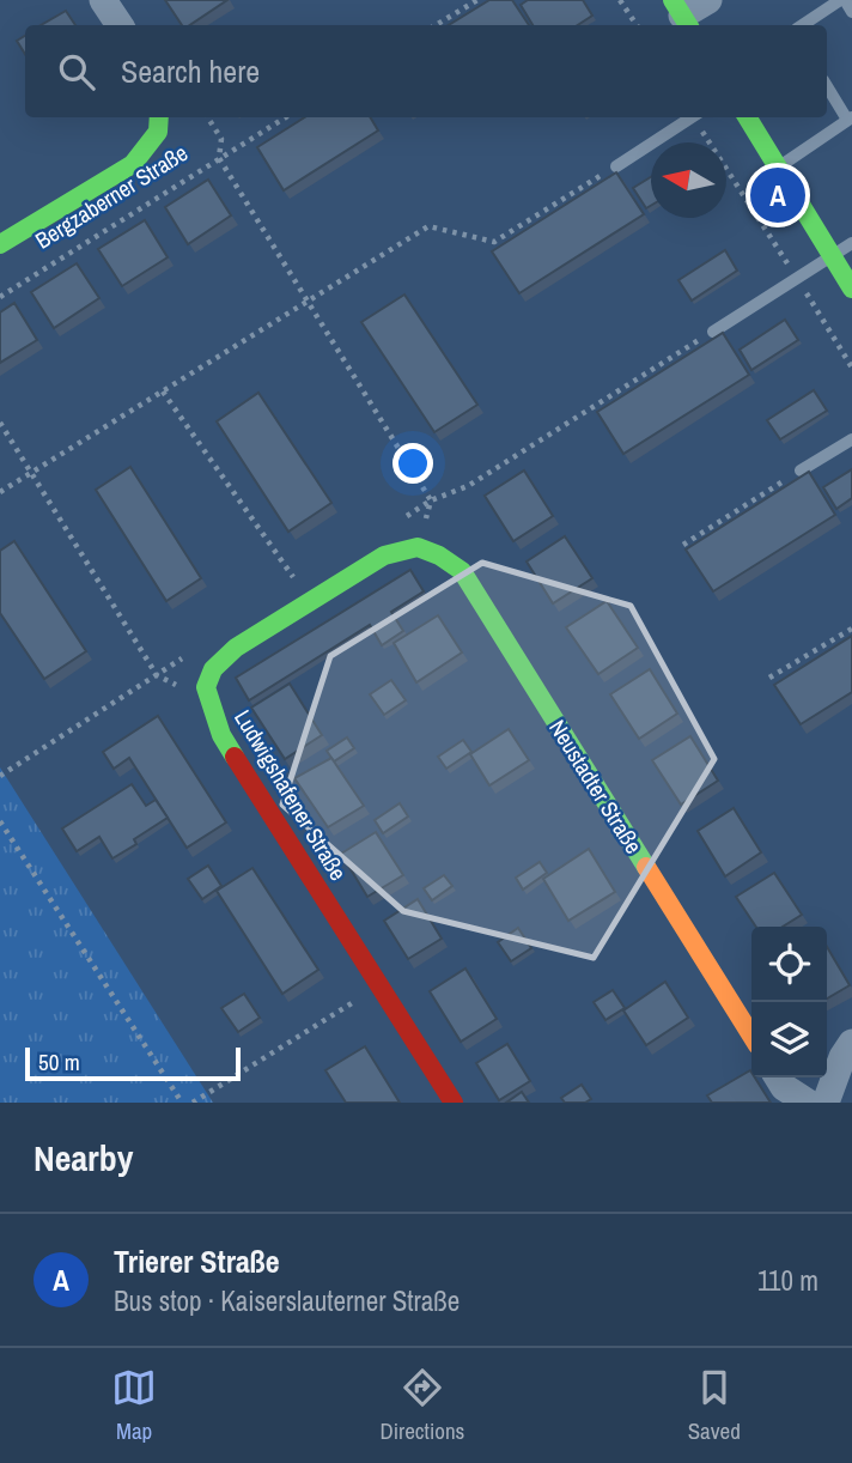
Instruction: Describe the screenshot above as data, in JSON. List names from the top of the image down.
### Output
{
  "streets": {
    "street": ["Bergzaberner Straße", "Neustadter Straße", "Ludwigshafener Straße"]
  },
  "scale_bar": "50 m",
  "north": "left",
  "page": {
    "search": "Search here",
    "pins": "A",
    "scale": "50 m",
    "heading": "Nearby",
    "list": [
      {
        "mark": "A",
        "name": "Trierer Straße",
        "note": "Bus stop · Kaiserslauterner Straße",
        "value": "110 m"
      }
    ],
    "nav": ["Map", "Directions", "Saved"]
  }
}
